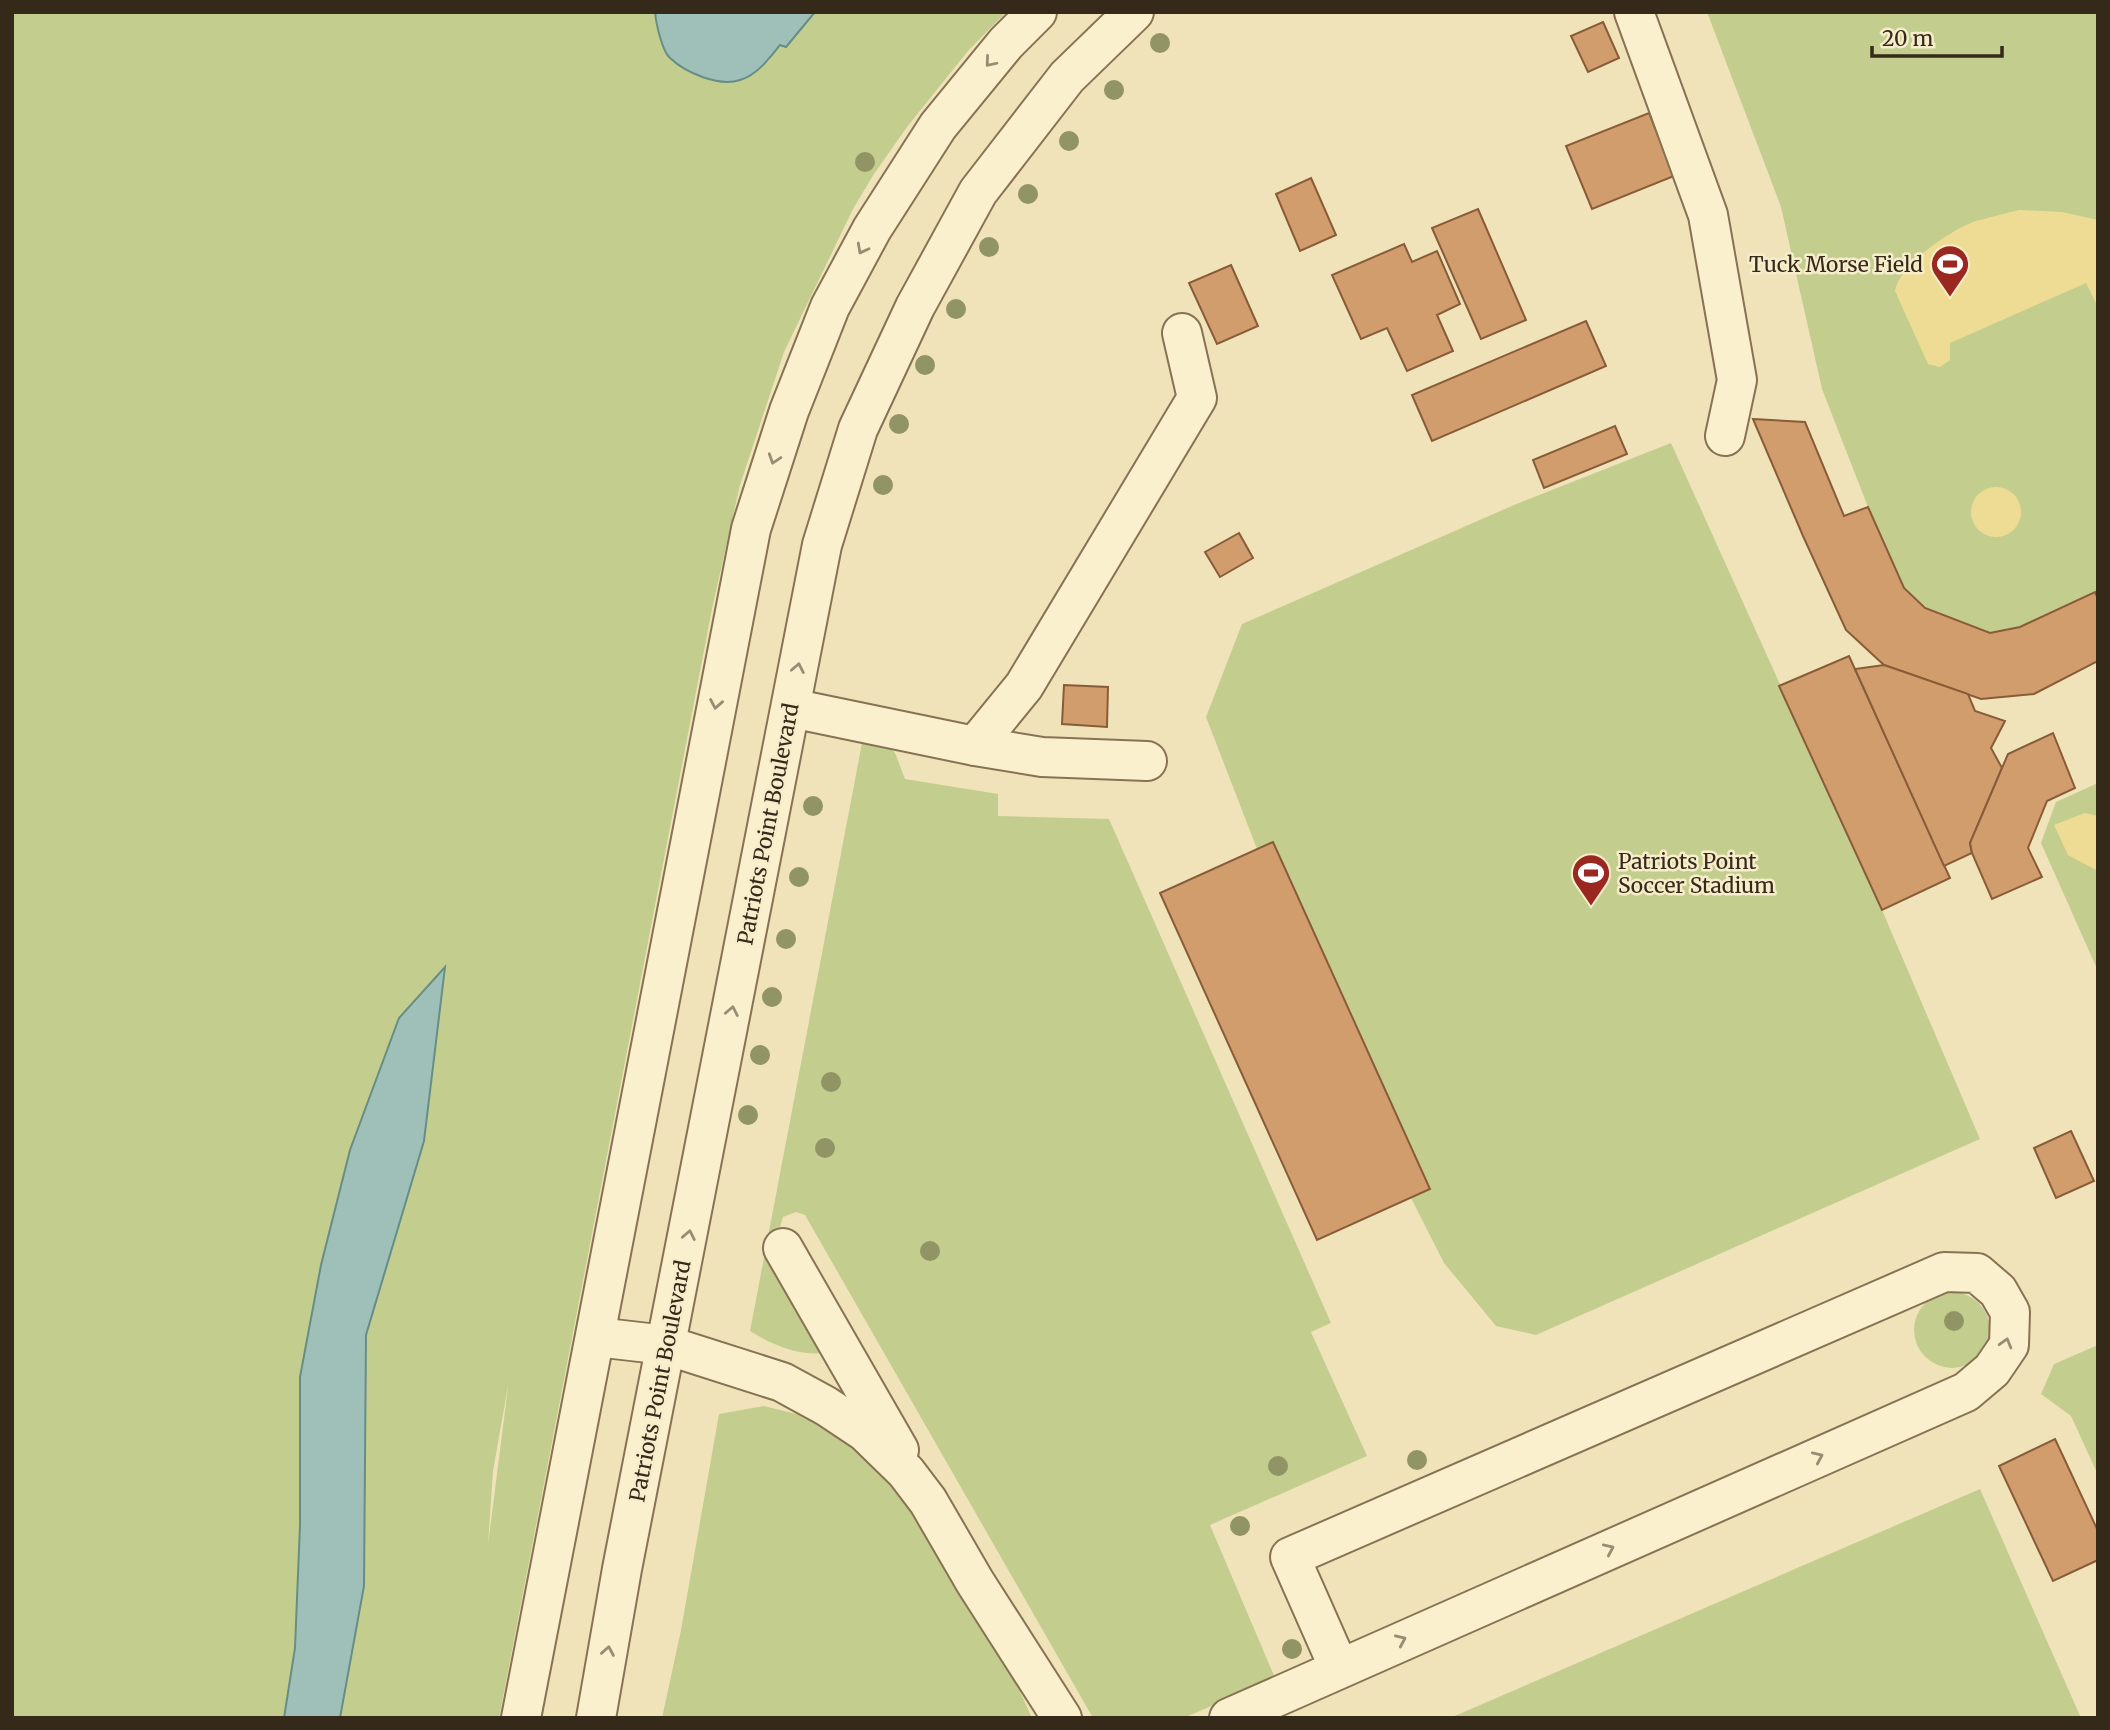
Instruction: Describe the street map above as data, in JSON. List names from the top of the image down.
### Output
{
  "streets": {
    "street": ["Patriots Point Boulevard"]
  },
  "places": {
    "sports": ["Tuck Morse Field", "Patriots Point Soccer Stadium"]
  },
  "scale_bar": "20 m"
}
